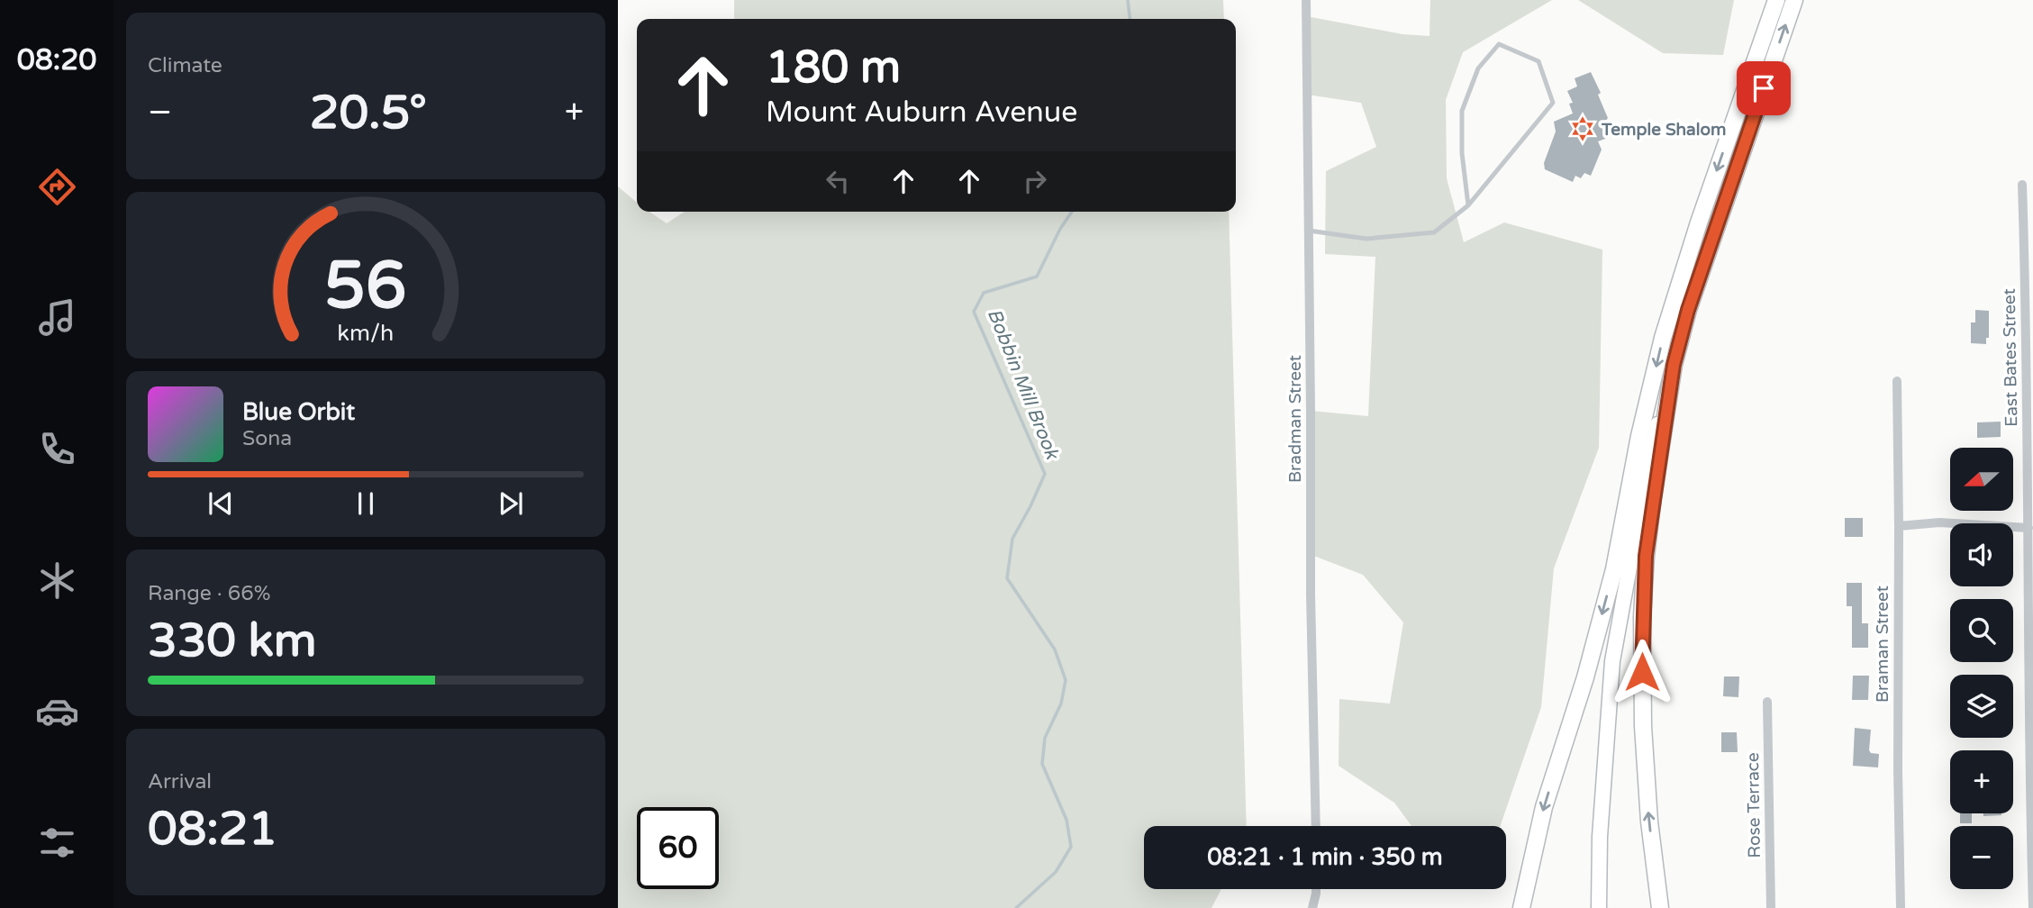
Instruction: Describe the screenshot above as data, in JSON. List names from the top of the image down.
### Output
{
  "streets": {
    "street": [
      "East Bates Street",
      "Bradman Street",
      "Braman Street",
      "Rose Terrace"
    ]
  },
  "water": ["Bobbin Mill Brook"],
  "places": {
    "synagogue": ["Temple Shalom"]
  },
  "north": "left",
  "page": {
    "tabs": "08:20",
    "tile": [
      "Climate",
      ["Range · 66%", "330 km"],
      ["Arrival", "08:21"]
    ],
    "turn": ["180 m", "Mount Auburn Avenue"],
    "heat": ["−", "20.5°", "+"],
    "song": ["Blue Orbit", "Sona"],
    "map_buttons": ["+", "−"],
    "limit": "60",
    "trip": "08:21 · 1 min · 350 m",
    "gauge": ["56", "km/h"]
  }
}
